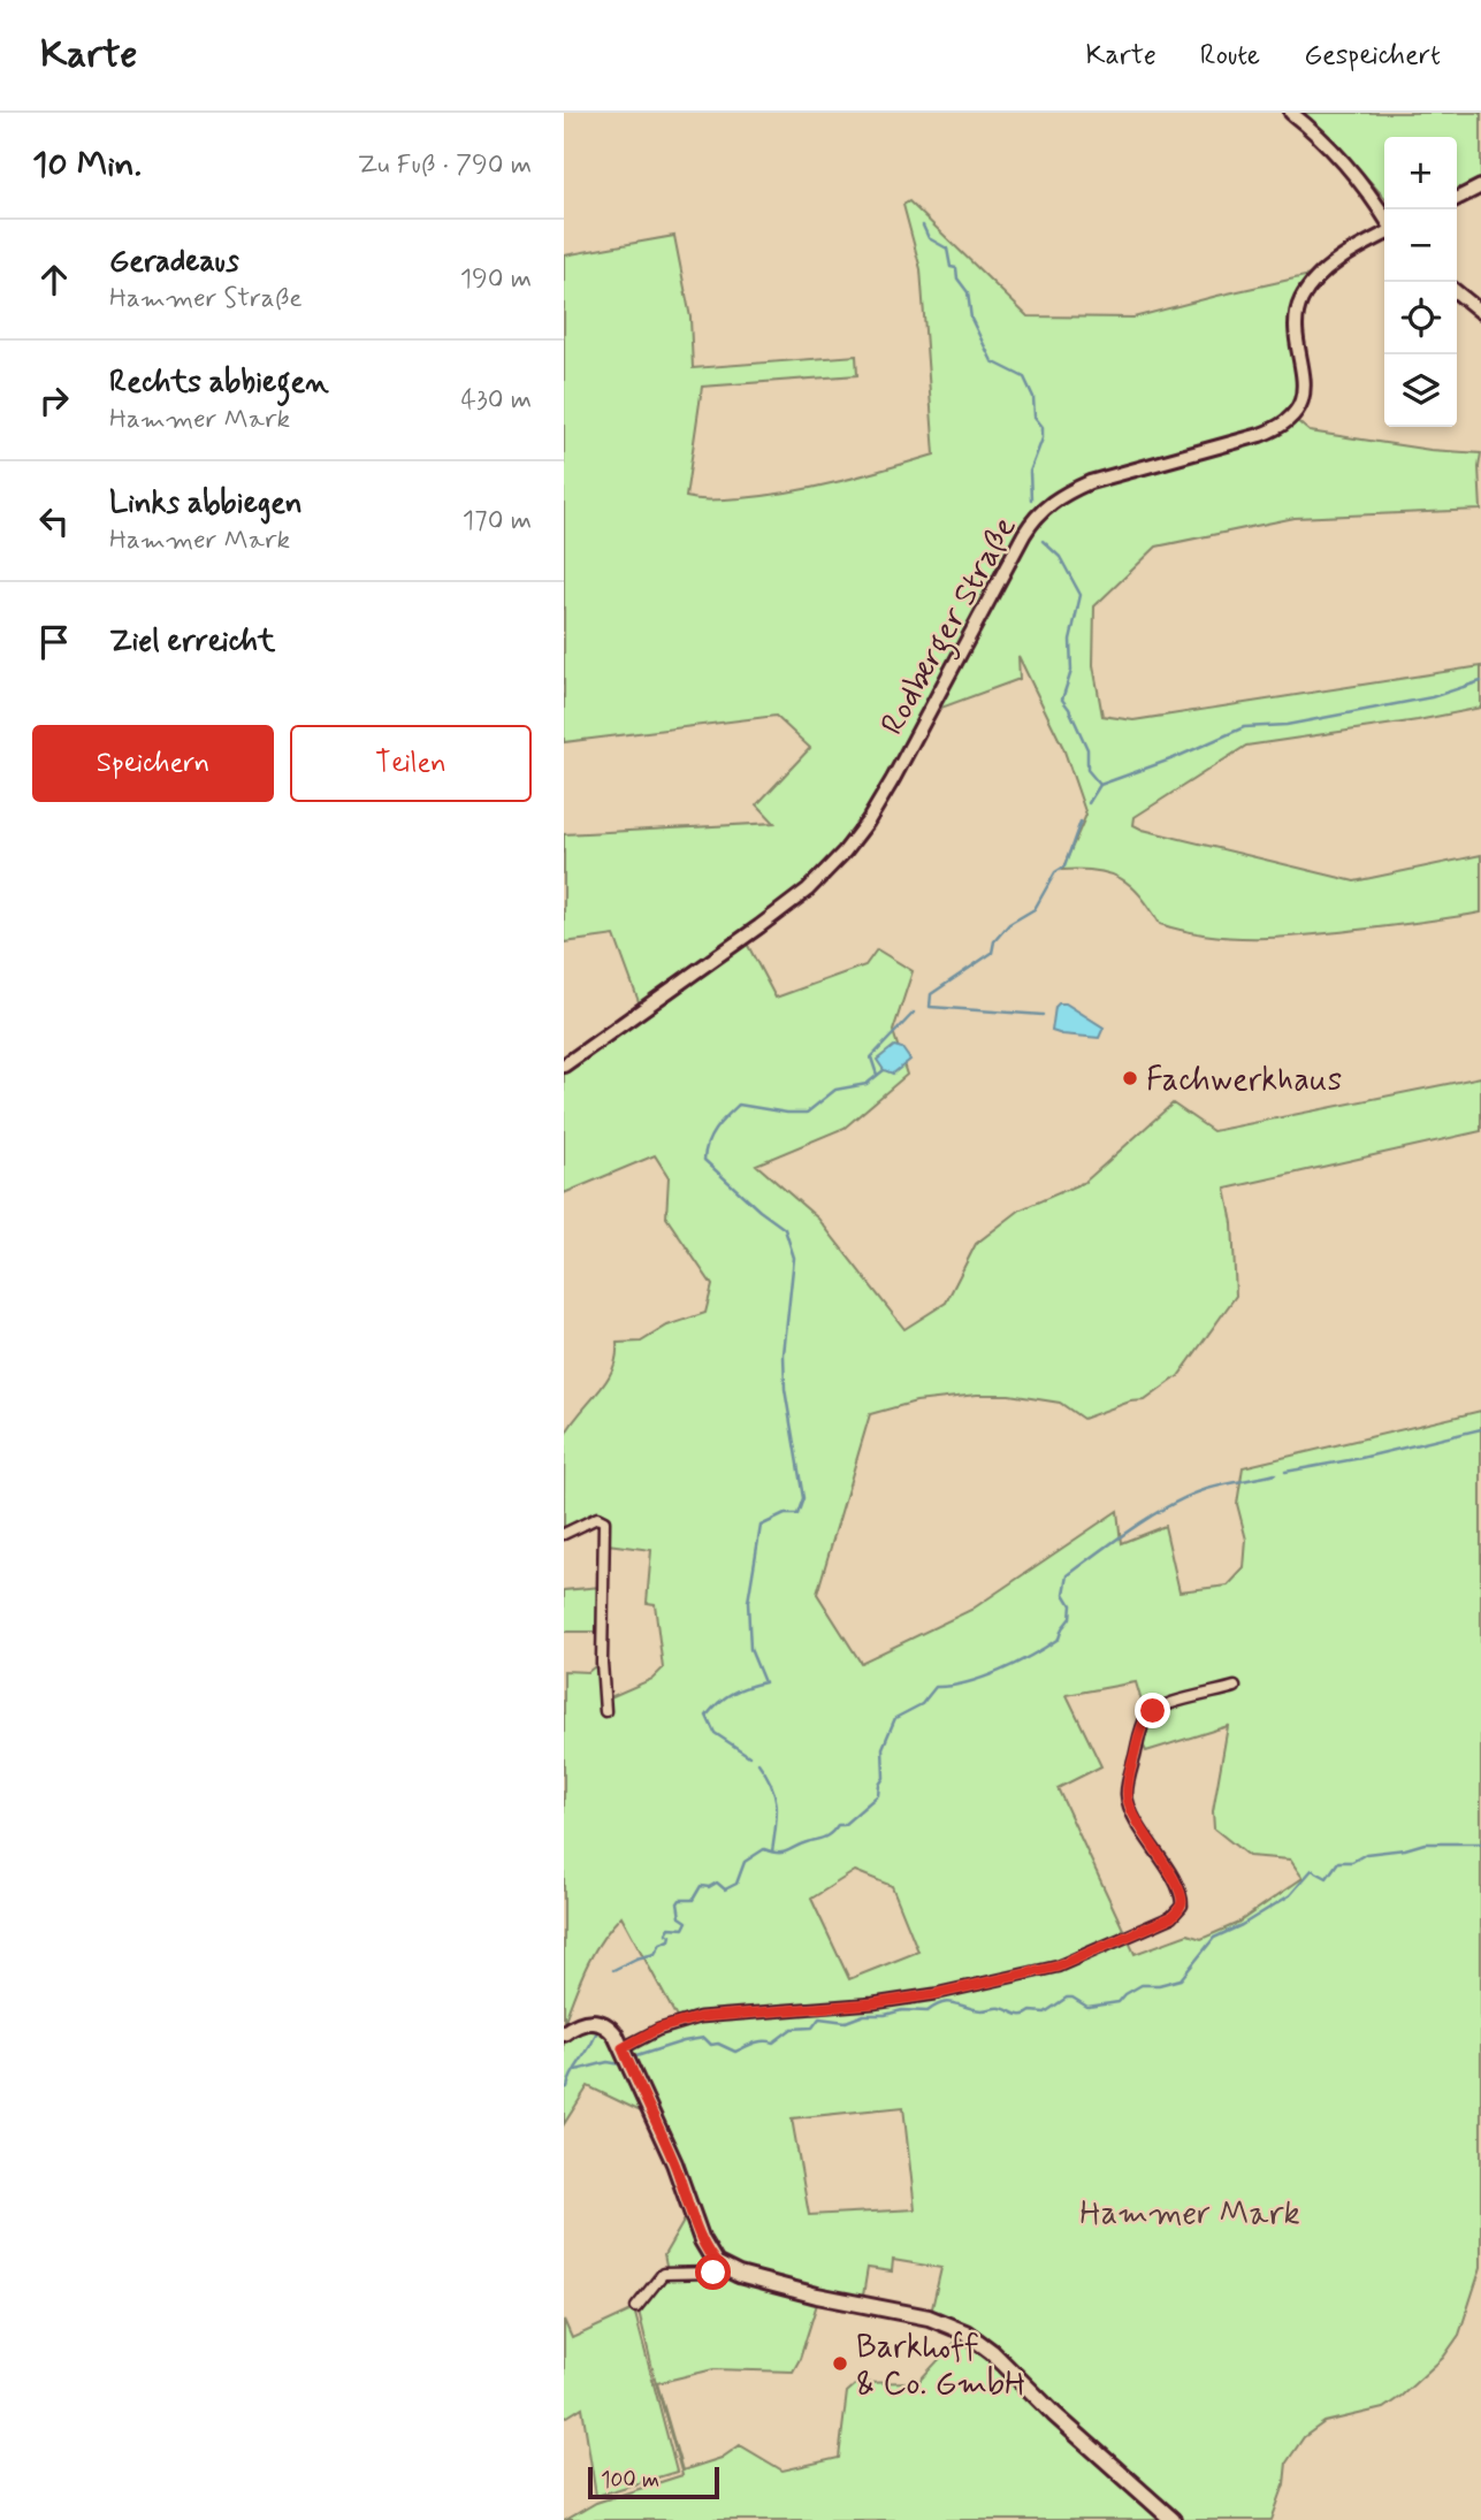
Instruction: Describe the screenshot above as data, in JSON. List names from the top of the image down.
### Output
{
  "streets": {
    "street": ["Rodberger Straße"]
  },
  "parks": ["Hammer Mark"],
  "places": ["Fachwerkhaus", "Barkhoff & Co. GmbH"],
  "scale_bar": "100 m",
  "page": {
    "header": "Karte",
    "nav": ["Karte", "Route", "Gespeichert"],
    "heading": ["10 Min.", "Zu Fuß · 790 m"],
    "map_buttons": ["+", "−"],
    "list": [
      ["Geradeaus", "Hammer Straße", "190 m"],
      ["Rechts abbiegen", "Hammer Mark", "430 m"],
      ["Links abbiegen", "Hammer Mark", "170 m"],
      "Ziel erreicht"
    ],
    "buttons": ["Speichern", "Teilen"],
    "scale": "100 m"
  }
}
